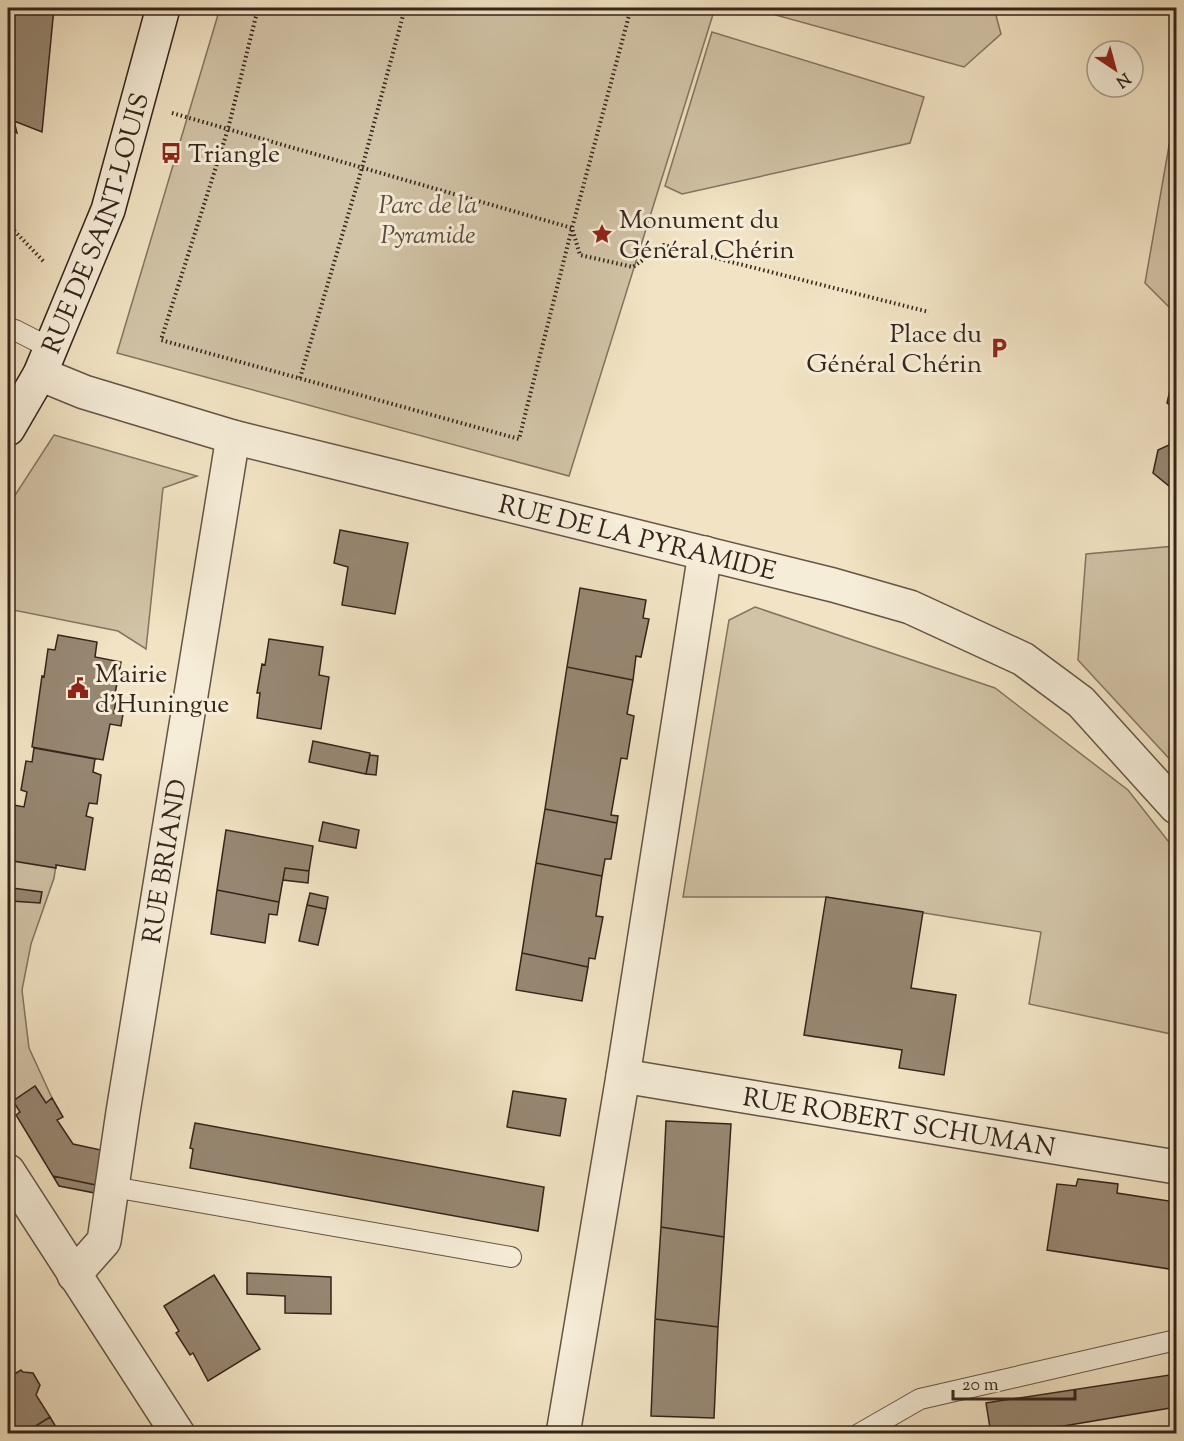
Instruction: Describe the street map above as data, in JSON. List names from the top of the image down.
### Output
{
  "streets": {
    "street": [
      "RUE DE SAINT-LOUIS",
      "RUE DE LA PYRAMIDE",
      "RUE BRIAND",
      "RUE ROBERT SCHUMAN"
    ]
  },
  "crossings": [
    ["RUE DE SAINT-LOUIS", "RUE DE LA PYRAMIDE"],
    ["RUE DE LA PYRAMIDE", "RUE BRIAND"]
  ],
  "parks": ["Parc de la Pyramide"],
  "places": {
    "bus stop": ["Triangle"],
    "place": ["Monument du Général Chérin"],
    "parking": ["Place du Général Chérin"],
    "public building": ["Mairie d'Huningue"]
  },
  "scale_bar": "20 m",
  "north": "bottom right"
}
